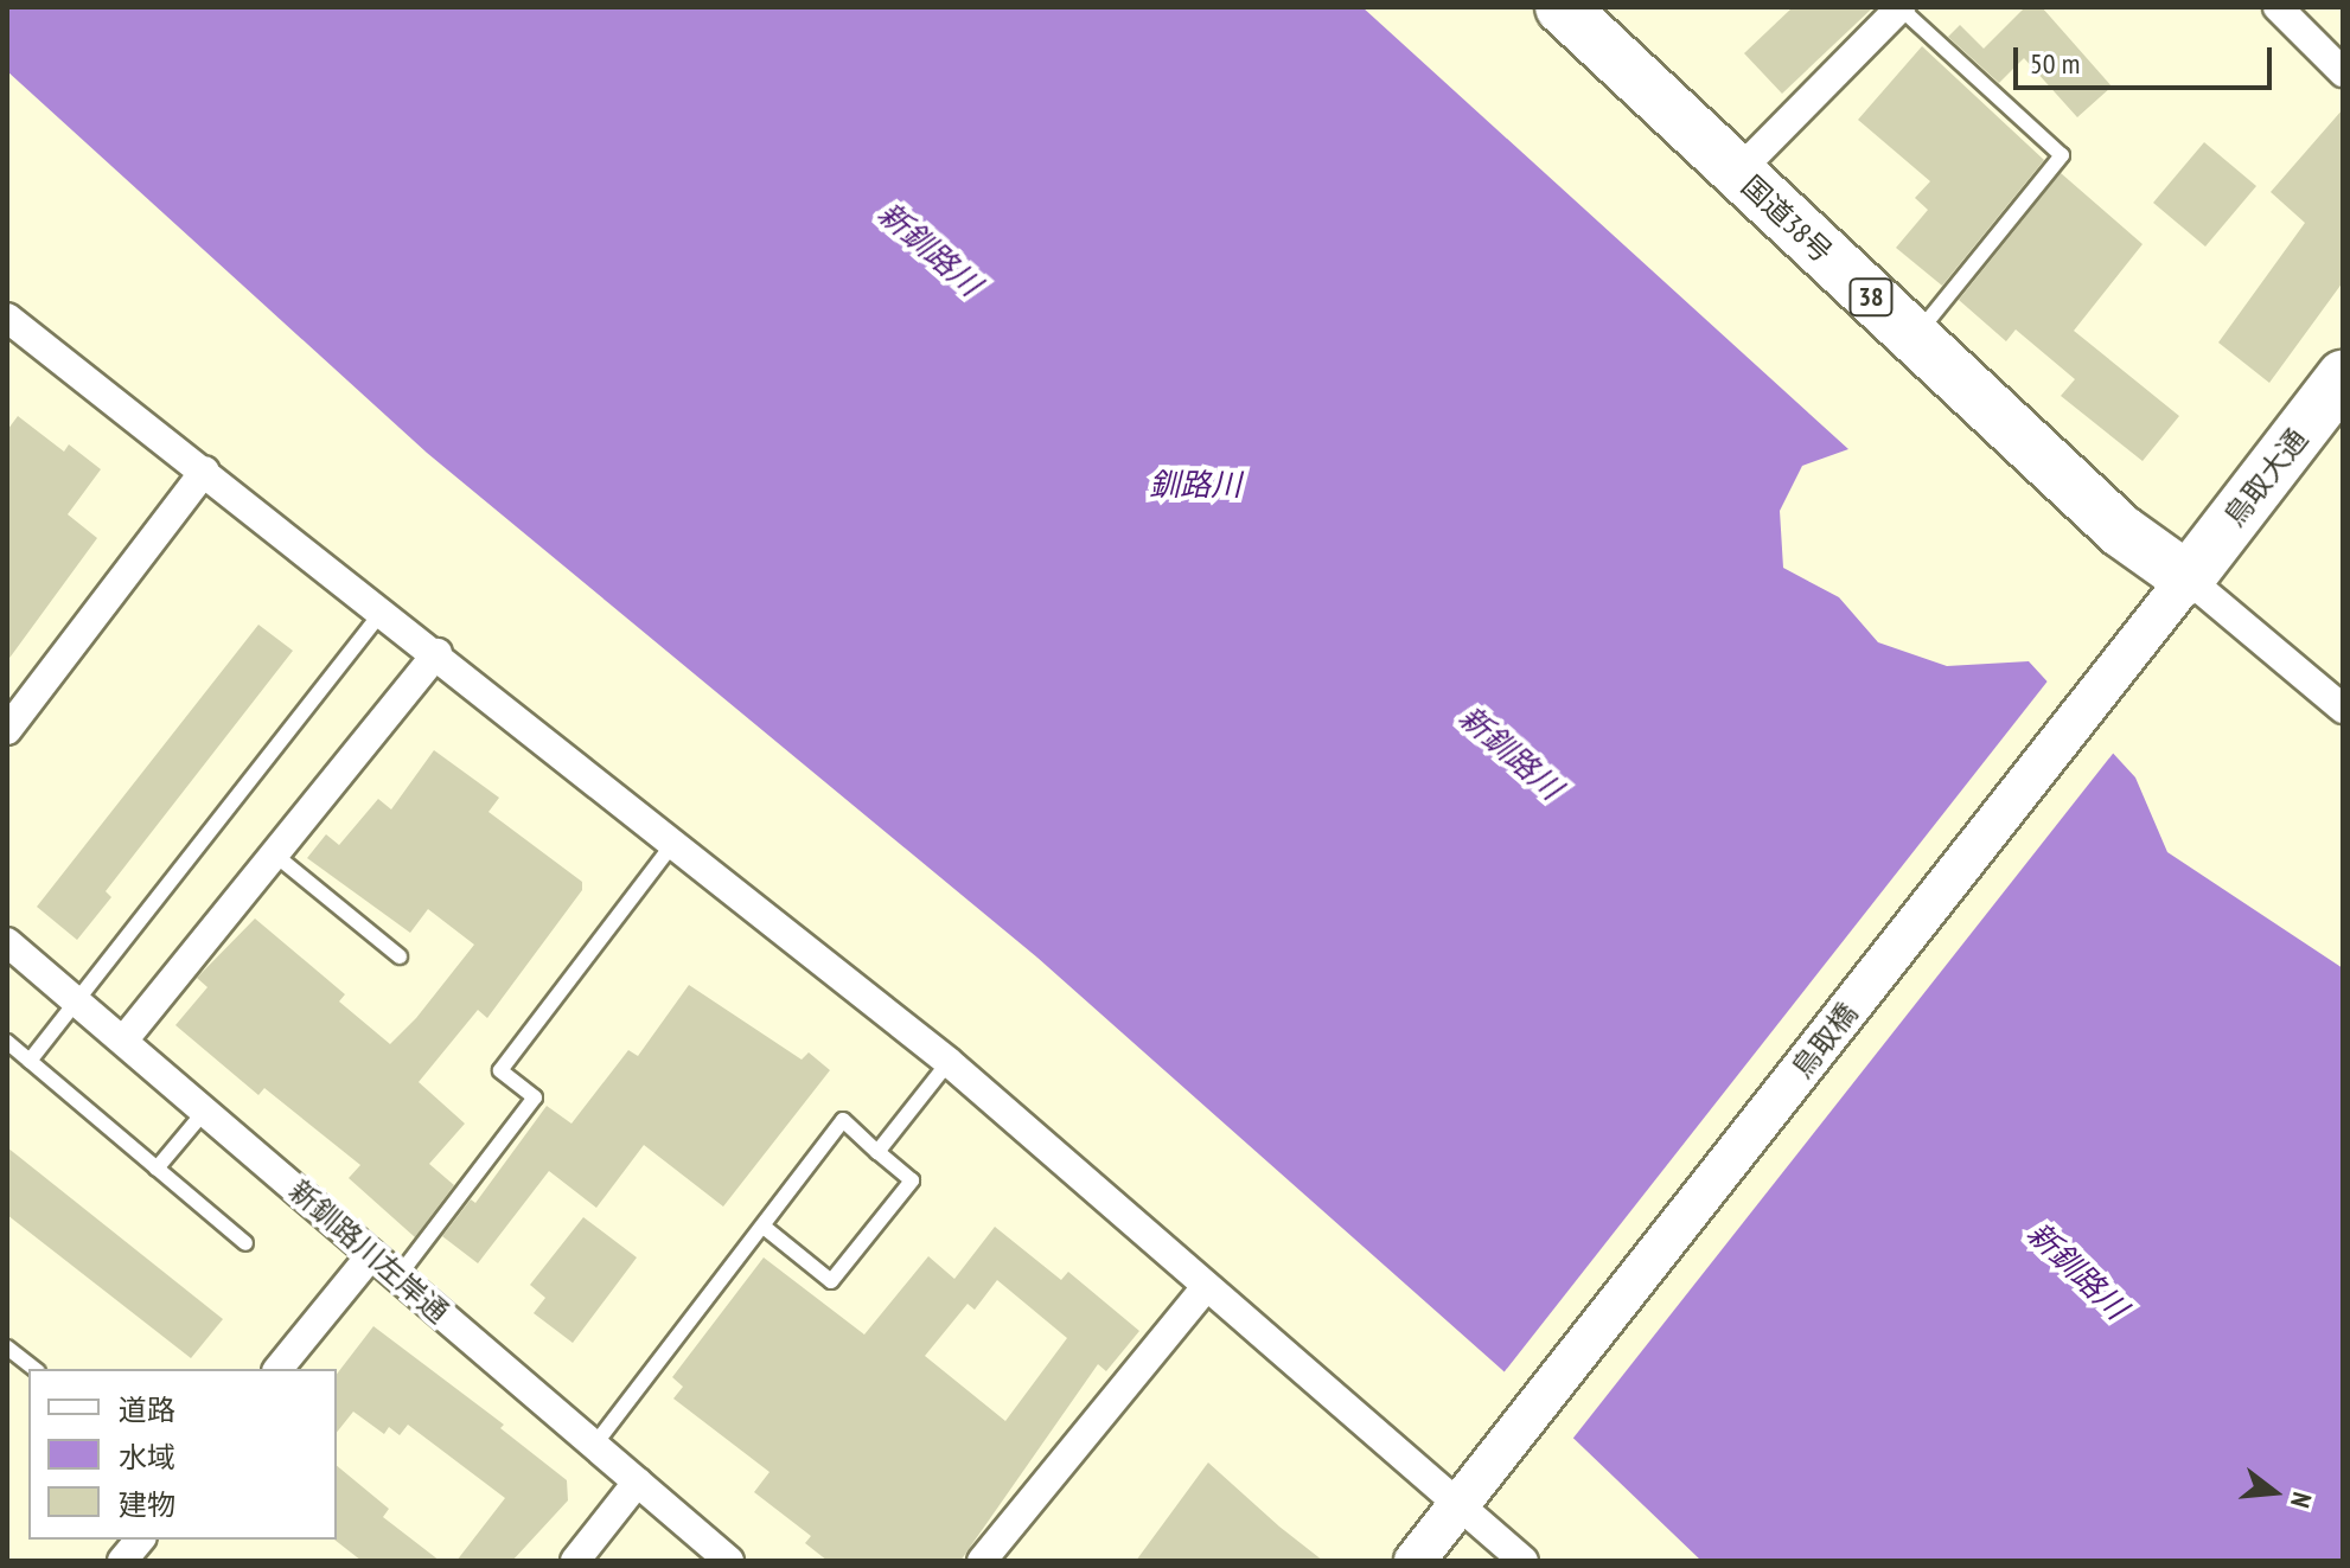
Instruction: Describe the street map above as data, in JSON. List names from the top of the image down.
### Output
{
  "streets": {
    "highway": ["国道38号", "38", "鳥取大通"],
    "street": ["鳥取橋", "新釧路川左岸通"]
  },
  "crossings": [
    ["国道38号", "鳥取大通"],
    ["国道38号", "鳥取橋"],
    ["鳥取大通", "鳥取橋"]
  ],
  "water": ["新釧路川", "釧路川"],
  "legend": ["道路", "水域", "建物"],
  "scale_bar": "50 m",
  "north": "right"
}
